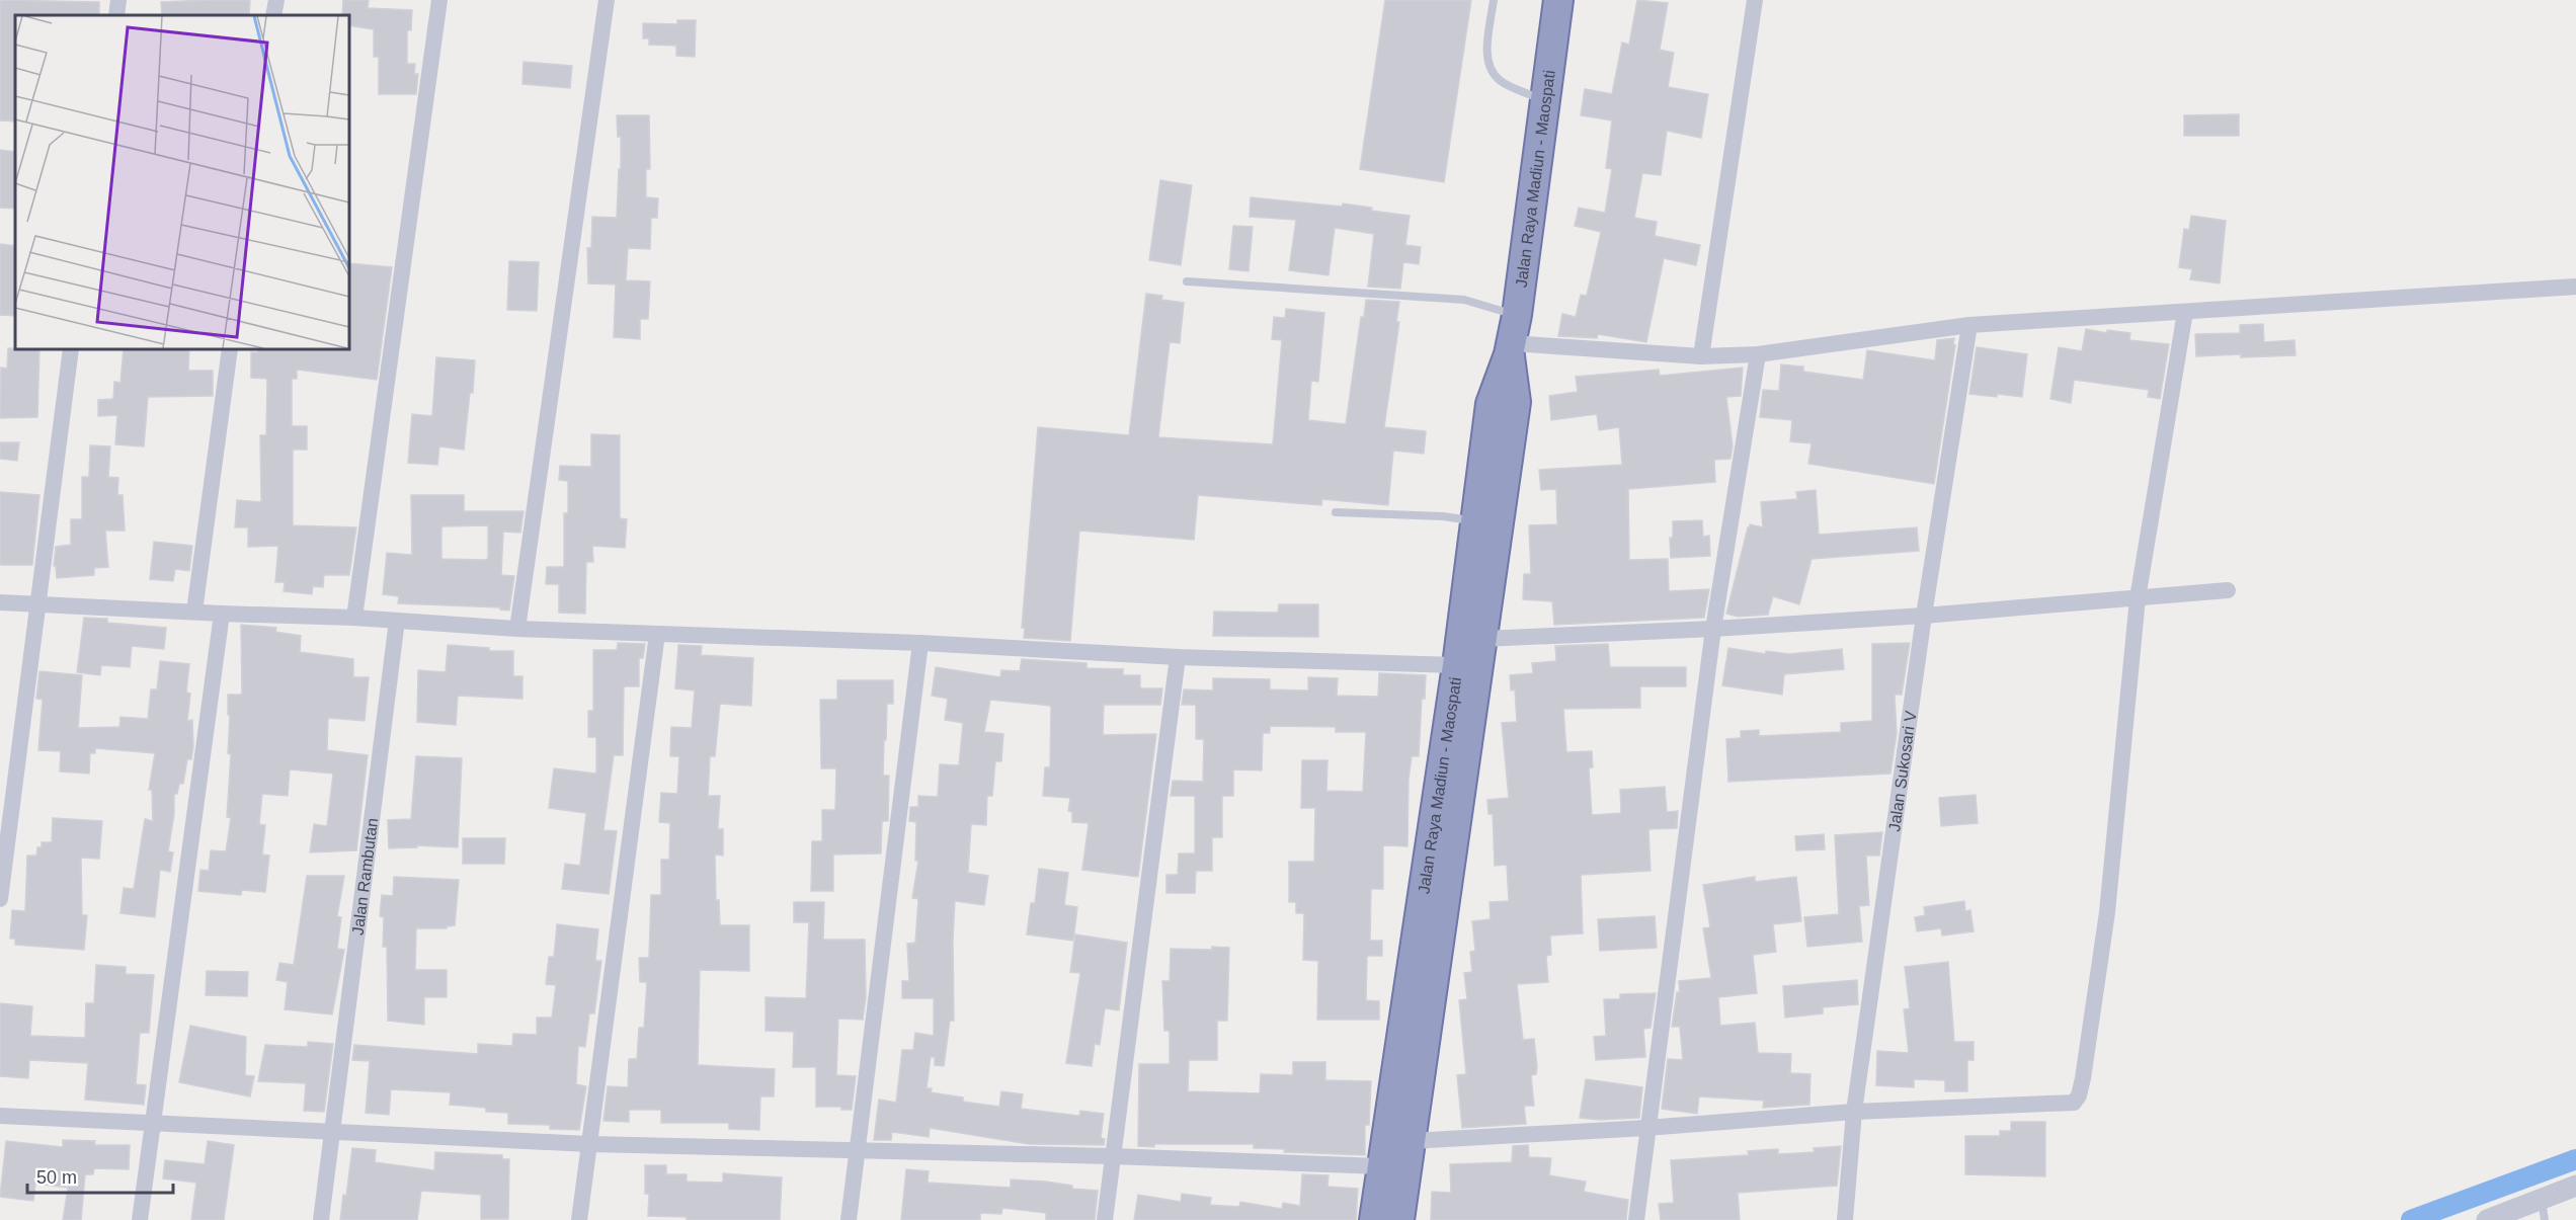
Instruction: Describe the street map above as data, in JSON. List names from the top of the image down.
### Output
{
  "streets": {
    "highway": ["Jalan Raya Madiun - Maospati"],
    "street": ["Jalan Sukosari V", "Jalan Rambutan"]
  },
  "scale_bar": "50 m"
}
